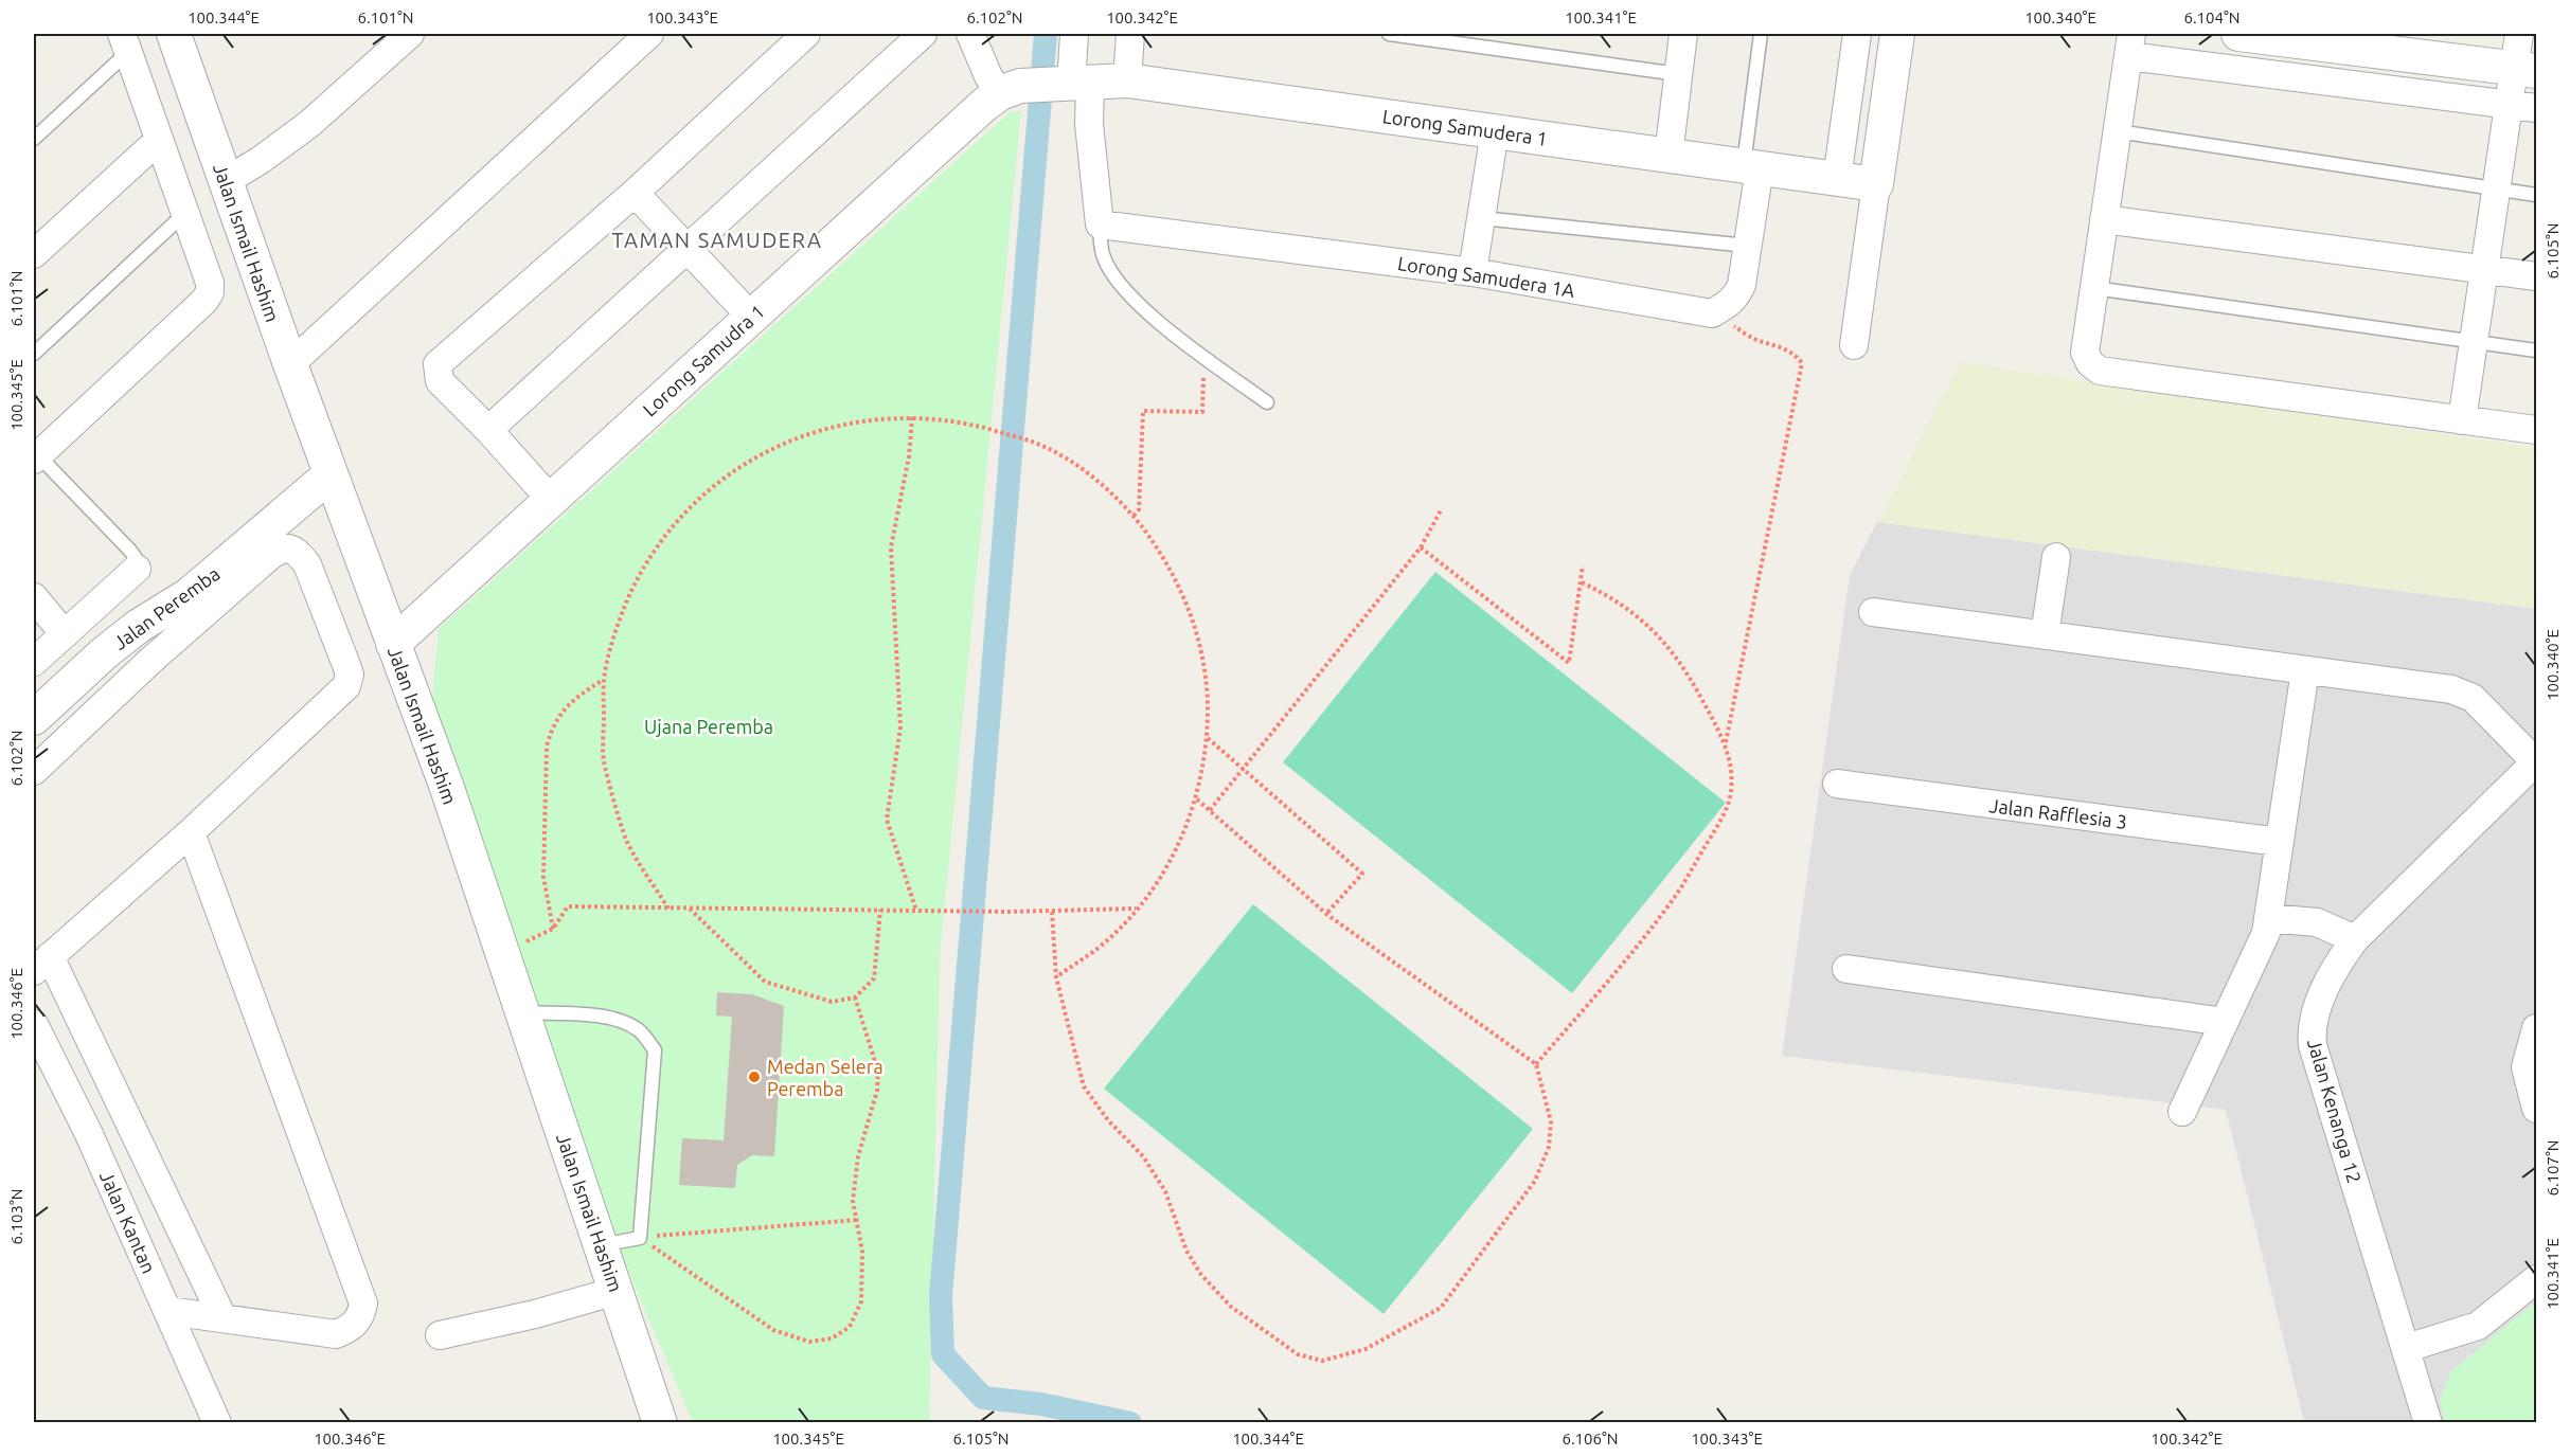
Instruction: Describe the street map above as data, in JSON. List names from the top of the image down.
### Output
{
  "streets": {
    "street": [
      "Lorong Samudera 1",
      "Jalan Ismail Hashim",
      "Lorong Samudera 1A",
      "Lorong Samudra 1",
      "Jalan Peremba",
      "Jalan Rafflesia 3",
      "Jalan Kenanga 12",
      "Jalan Kantan"
    ]
  },
  "crossings": [
    ["Lorong Samudera 1", "Lorong Samudra 1"],
    ["Jalan Ismail Hashim", "Lorong Samudra 1"],
    ["Jalan Ismail Hashim", "Jalan Peremba"]
  ],
  "districts": ["TAMAN SAMUDERA"],
  "parks": ["Ujana Peremba"],
  "places": ["Medan Selera Peremba"],
  "coordinates": [
    "100.344°E",
    "6.101°N",
    "100.343°E",
    "6.102°N",
    "100.342°E",
    "100.341°E",
    "100.340°E",
    "6.104°N",
    "6.105°N",
    "100.345°E",
    "100.346°E",
    "6.107°N",
    "6.103°N",
    "6.106°N"
  ]
}
